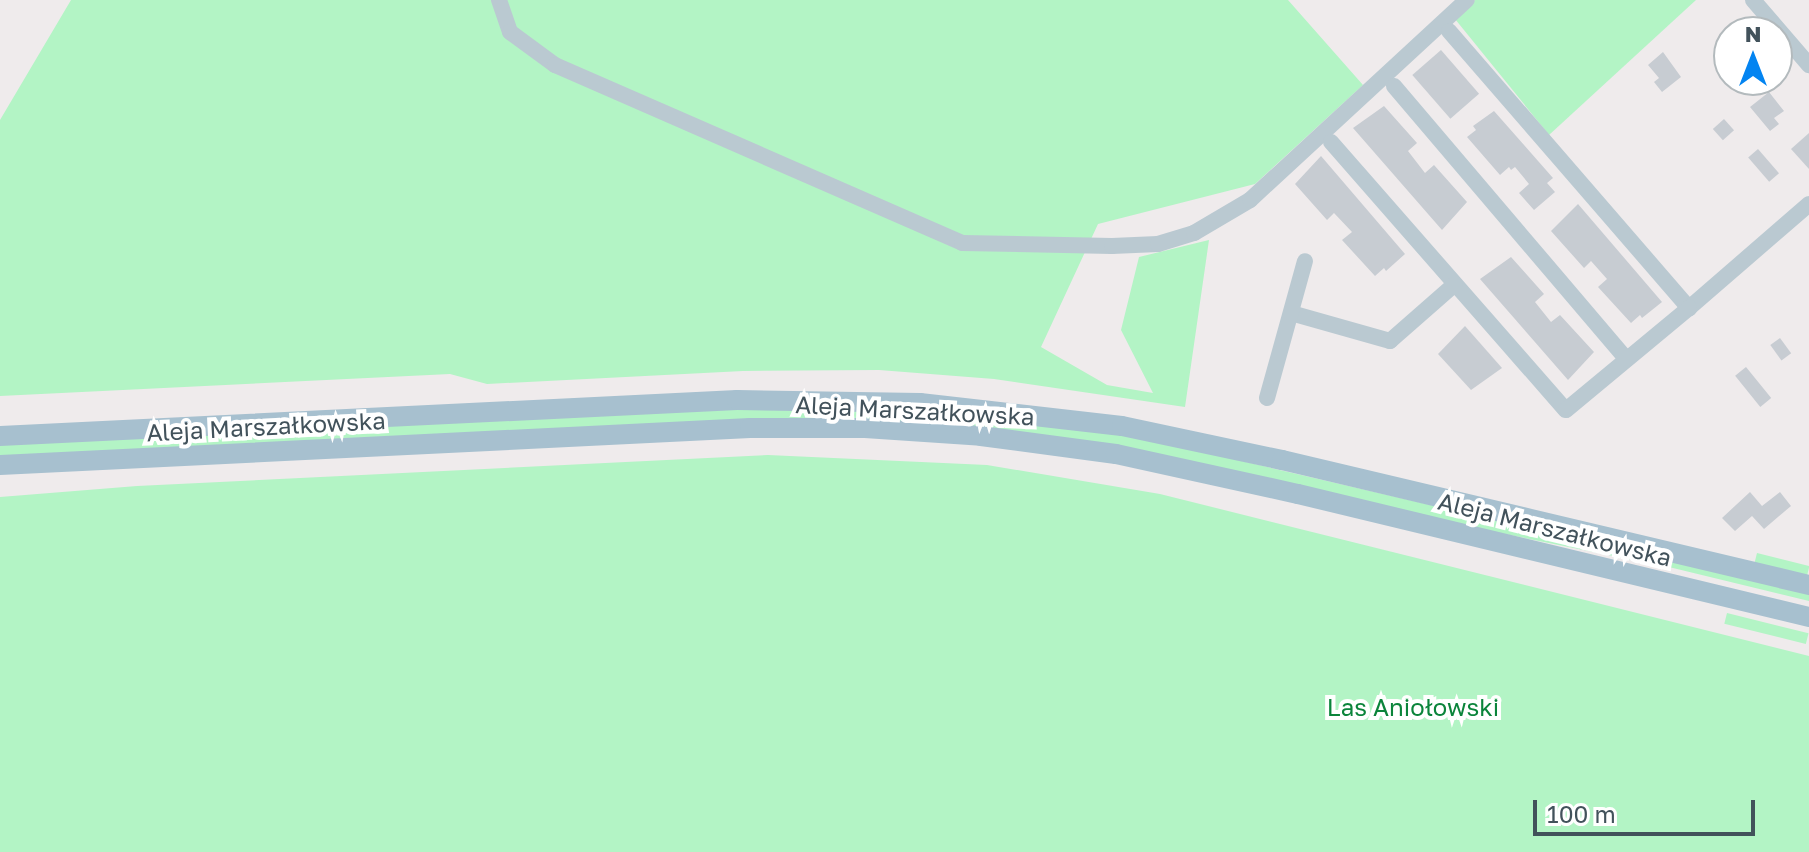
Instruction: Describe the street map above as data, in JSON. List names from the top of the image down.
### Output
{
  "streets": {
    "main road": ["Aleja Marszałkowska"]
  },
  "parks": ["Las Aniołowski"],
  "scale_bar": "100 m",
  "north": "top"
}
